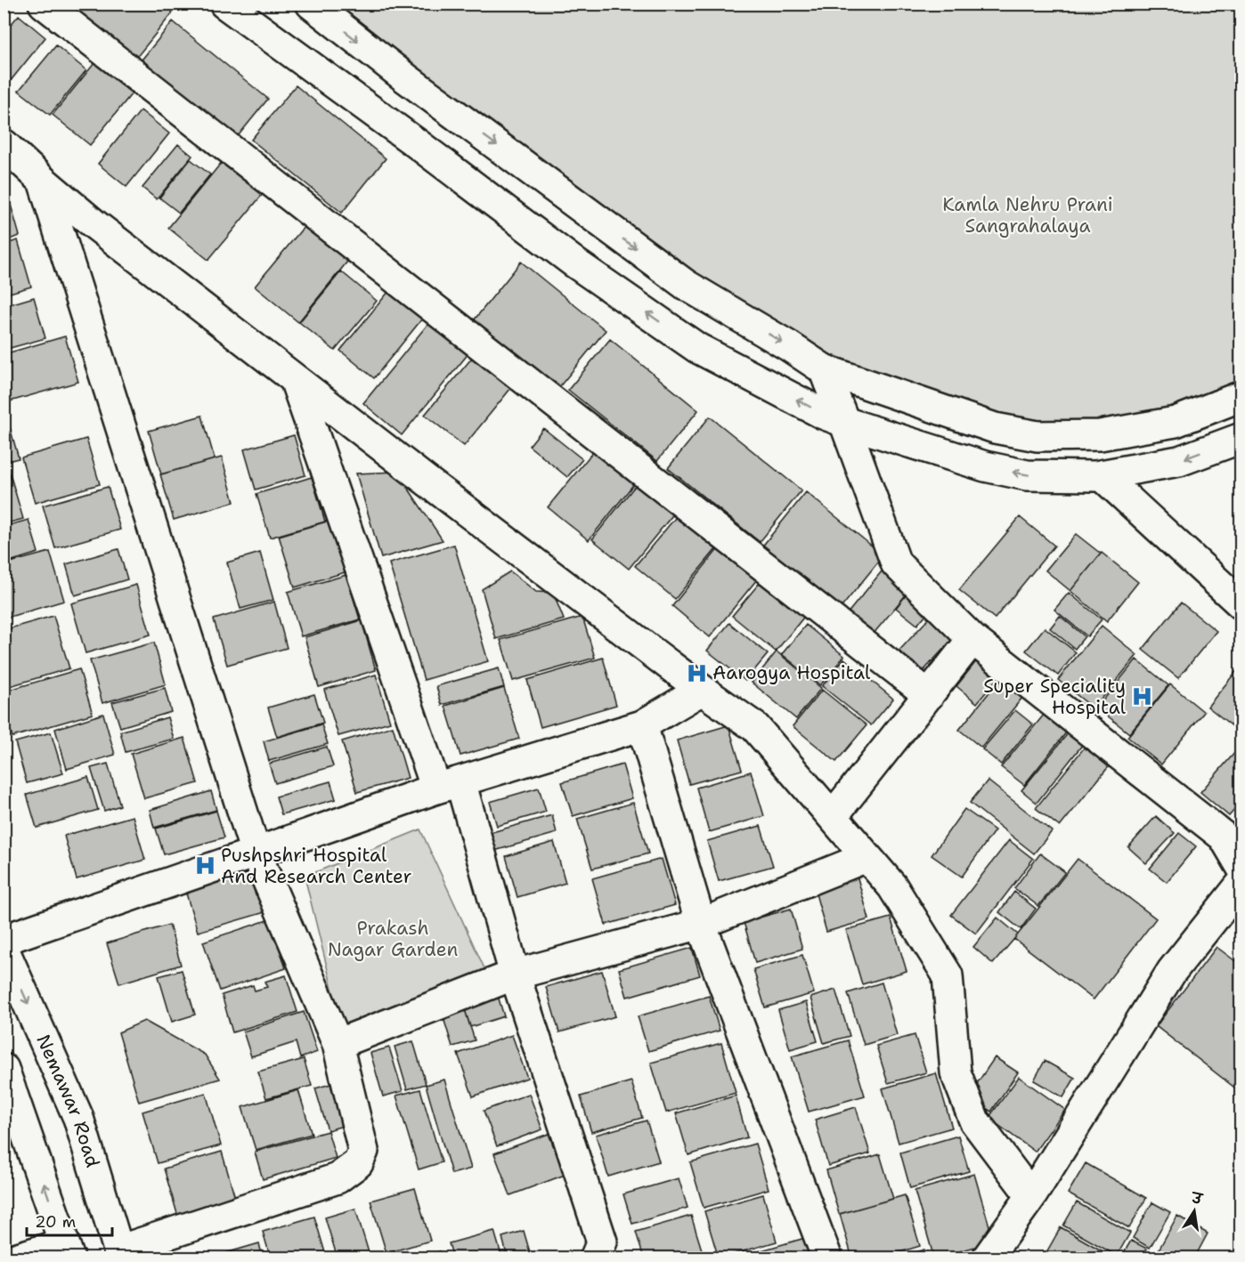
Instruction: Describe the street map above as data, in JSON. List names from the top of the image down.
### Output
{
  "streets": {
    "street": ["Nemawar Road"]
  },
  "parks": ["Kamla Nehru Prani Sangrahalaya", "Prakash Nagar Garden"],
  "places": {
    "hospital": ["Aarogya Hospital", "Super Speciality Hospital", "Pushpshri Hospital And Research Center"]
  },
  "scale_bar": "20 m",
  "north": "top"
}
